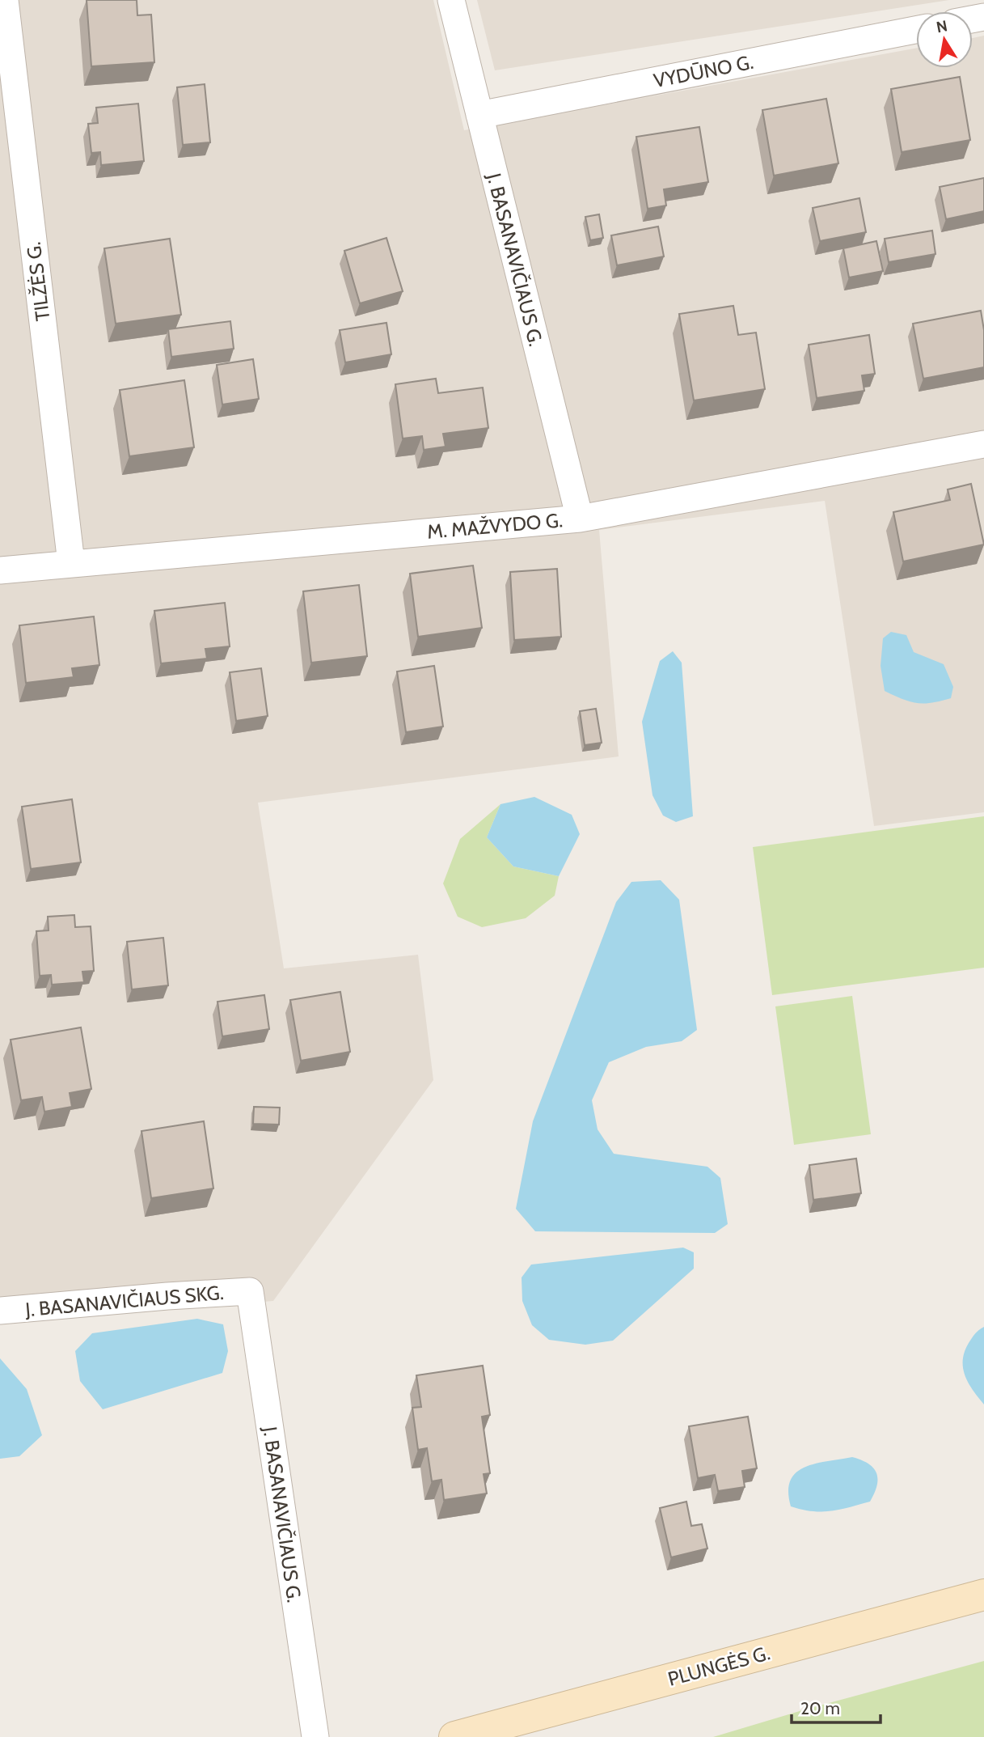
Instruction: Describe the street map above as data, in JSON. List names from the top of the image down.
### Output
{
  "streets": {
    "main road": ["PLUNGĖS G."],
    "street": [
      "VYDŪNO G.",
      "J. BASANAVIČIAUS G.",
      "TILŽĖS G.",
      "M. MAŽVYDO G.",
      "J. BASANAVIČIAUS SKG."
    ]
  },
  "crossings": [
    ["VYDŪNO G.", "J. BASANAVIČIAUS G."],
    ["J. BASANAVIČIAUS G.", "M. MAŽVYDO G."],
    ["J. BASANAVIČIAUS G.", "J. BASANAVIČIAUS SKG."],
    ["TILŽĖS G.", "M. MAŽVYDO G."]
  ],
  "scale_bar": "20 m",
  "north": "top"
}
